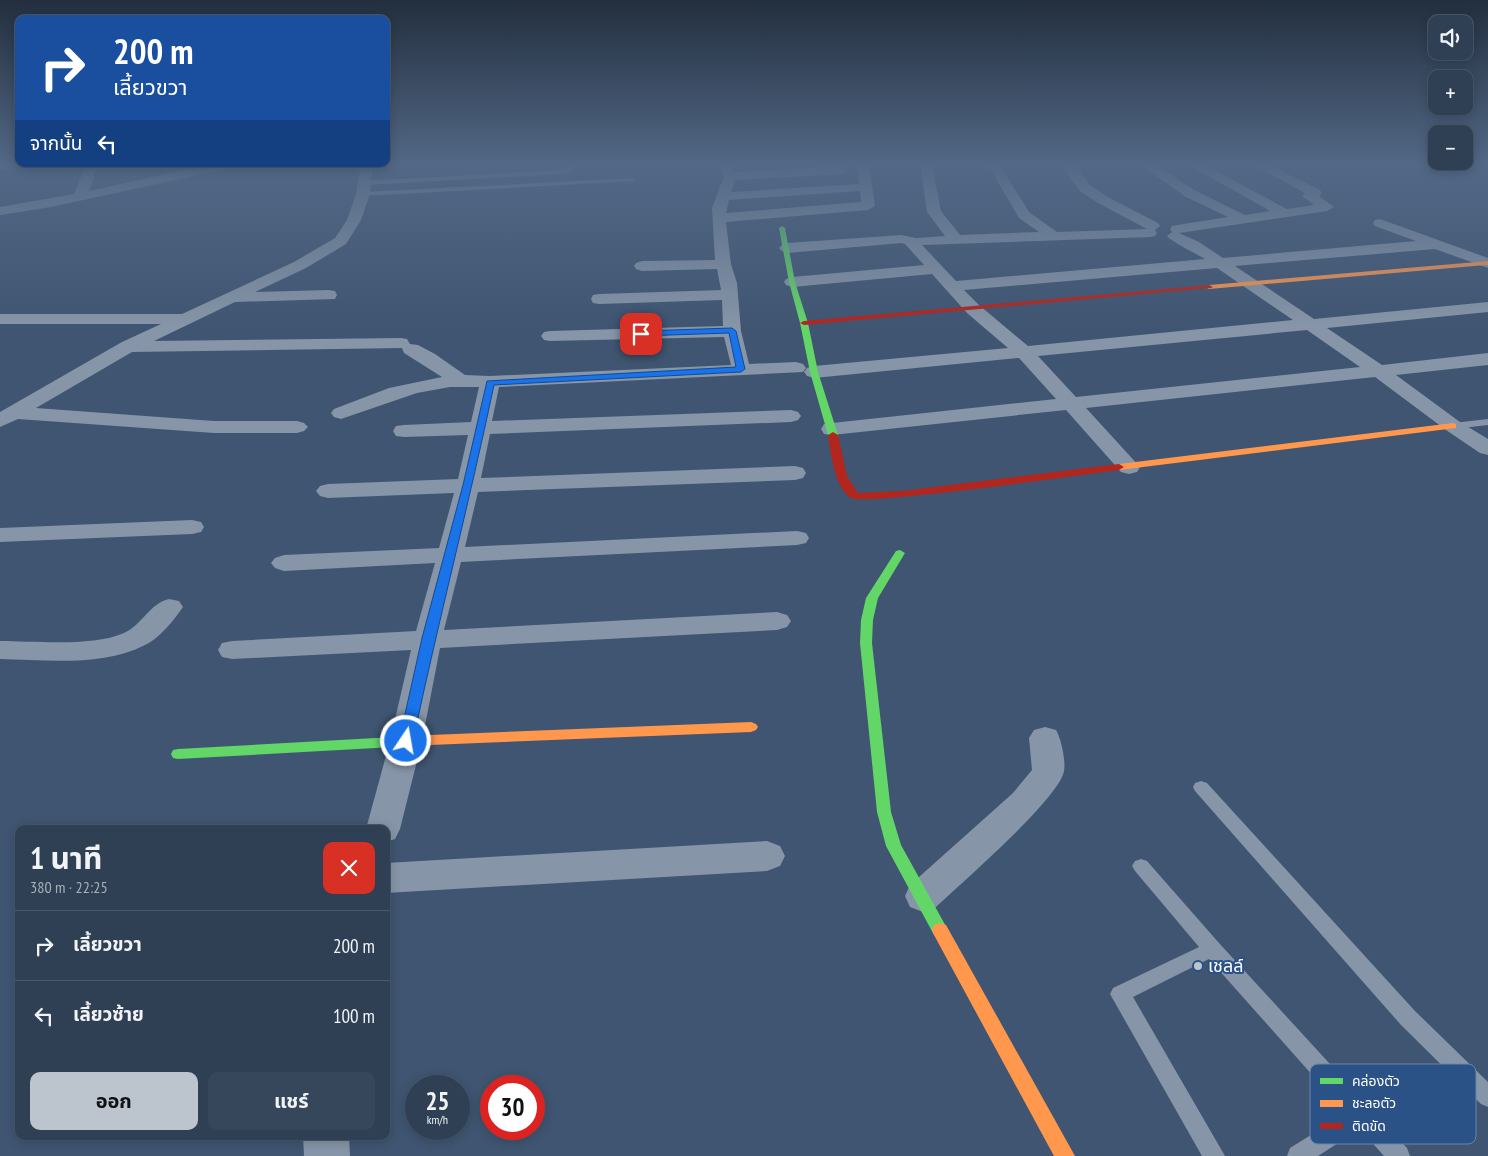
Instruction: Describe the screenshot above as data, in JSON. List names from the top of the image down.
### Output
{
  "places": ["เชลล์"],
  "legend": ["คล่องตัว", "ชะลอตัว", "ติดขัด"],
  "page": {
    "map_buttons": ["+", "−"],
    "turn": ["200 m", "เลี้ยวขวา"],
    "then": "จากนั้น",
    "heading": ["1 นาที", "380 m · 22:25"],
    "list": [
      {
        "name": "เลี้ยวขวา",
        "value": "200 m"
      },
      {
        "name": "เลี้ยวซ้าย",
        "value": "100 m"
      }
    ],
    "buttons": ["ออก", "แชร์"],
    "speed": "25 km/h",
    "limit": "30"
  }
}
